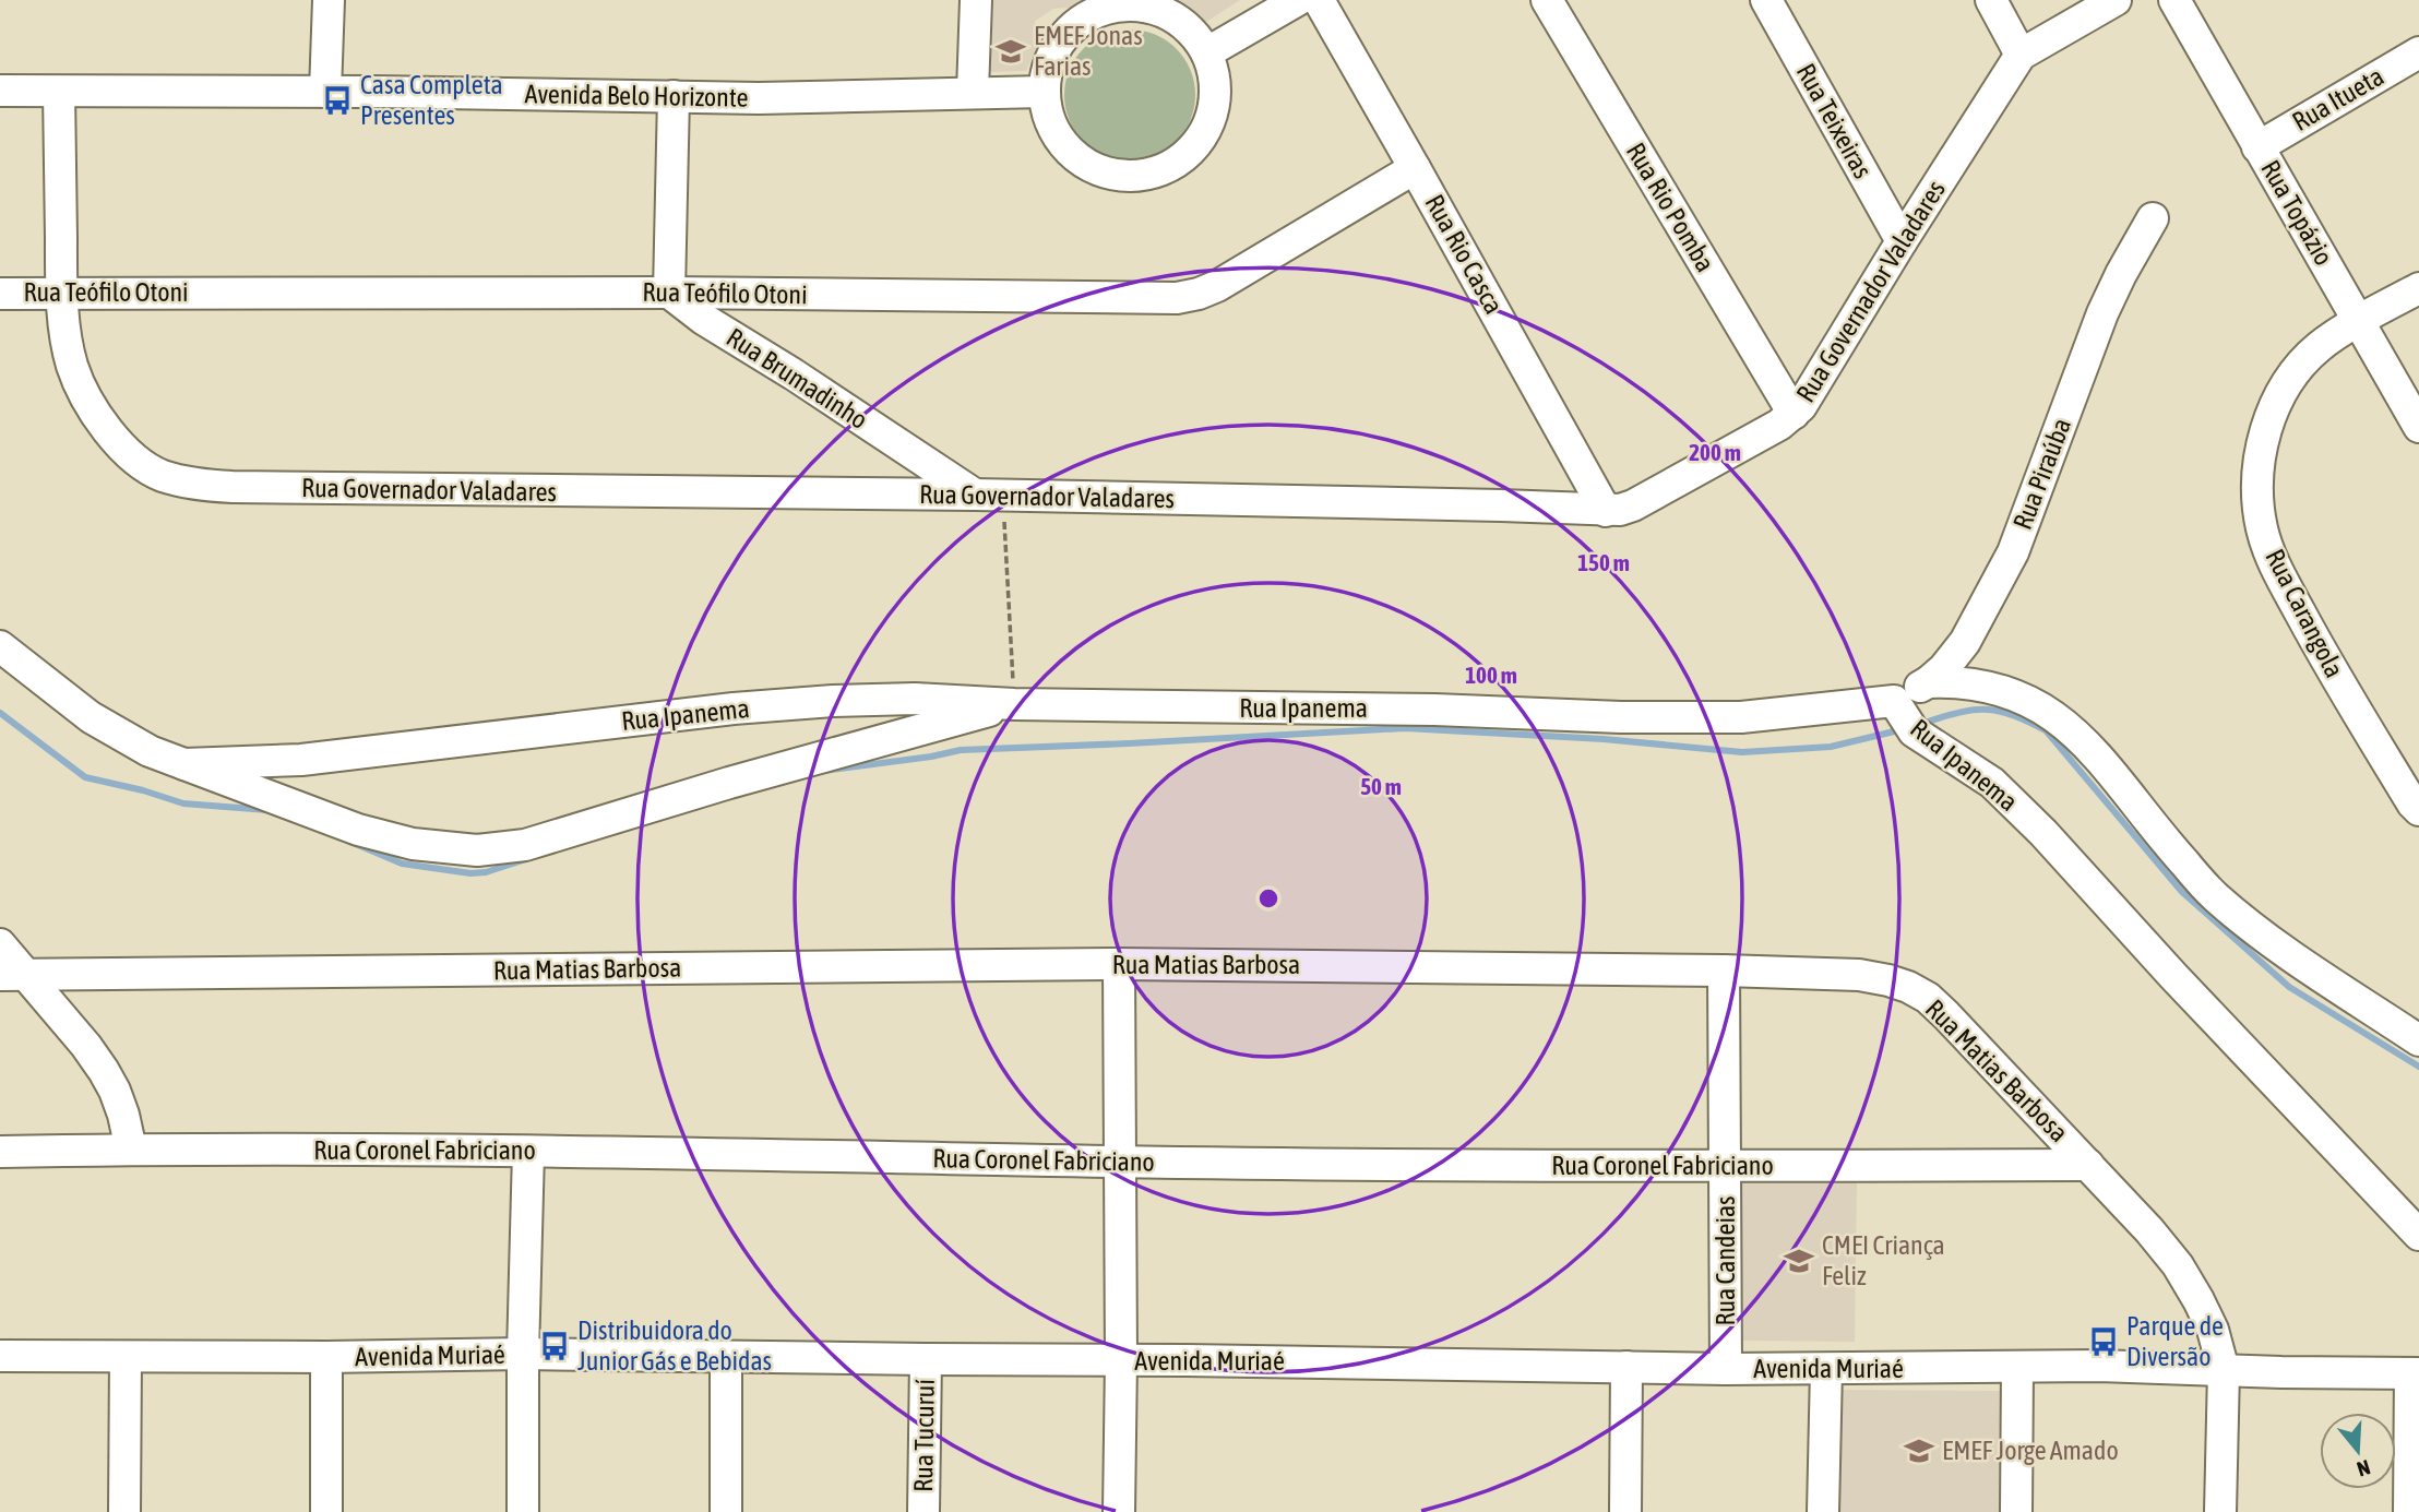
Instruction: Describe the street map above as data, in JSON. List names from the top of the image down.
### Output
{
  "streets": {
    "street": [
      "Avenida Belo Horizonte",
      "Rua Itueta",
      "Rua Teixeiras",
      "Rua Rio Pomba",
      "Rua Topázio",
      "Rua Rio Casca",
      "Rua Governador Valadares",
      "Rua Teófilo Otoni",
      "Rua Brumadinho",
      "Rua Piraúba",
      "Rua Carangola",
      "Rua Ipanema",
      "Rua Matias Barbosa",
      "Rua Coronel Fabriciano",
      "Rua Candeias",
      "Avenida Muriaé",
      "Rua Tucuruí"
    ]
  },
  "crossings": [
    ["Avenida Belo Horizonte", "Rua Governador Valadares"],
    ["Rua Itueta", "Rua Topázio"],
    ["Rua Teixeiras", "Rua Governador Valadares"],
    ["Rua Rio Pomba", "Rua Governador Valadares"],
    ["Rua Topázio", "Rua Carangola"],
    ["Rua Rio Casca", "Rua Governador Valadares"],
    ["Rua Rio Casca", "Rua Teófilo Otoni"],
    ["Rua Governador Valadares", "Rua Teófilo Otoni"],
    ["Rua Governador Valadares", "Rua Brumadinho"],
    ["Rua Teófilo Otoni", "Rua Brumadinho"],
    ["Rua Piraúba", "Rua Ipanema"],
    ["Rua Matias Barbosa", "Rua Coronel Fabriciano"],
    ["Rua Matias Barbosa", "Rua Candeias"],
    ["Rua Matias Barbosa", "Avenida Muriaé"],
    ["Rua Coronel Fabriciano", "Rua Candeias"],
    ["Rua Candeias", "Avenida Muriaé"],
    ["Avenida Muriaé", "Rua Tucuruí"]
  ],
  "places": {
    "school or university": ["EMEF Jonas Farias", "CMEI Criança Feliz", "EMEF Jorge Amado"],
    "bus stop": ["Casa Completa Presentes", "Parque de Diversão", "Distribuidora do Junior Gás e Bebidas"]
  },
  "north": "bottom",
  "rings": [
    "200 m",
    "150 m",
    "100 m",
    "50 m"
  ]
}
